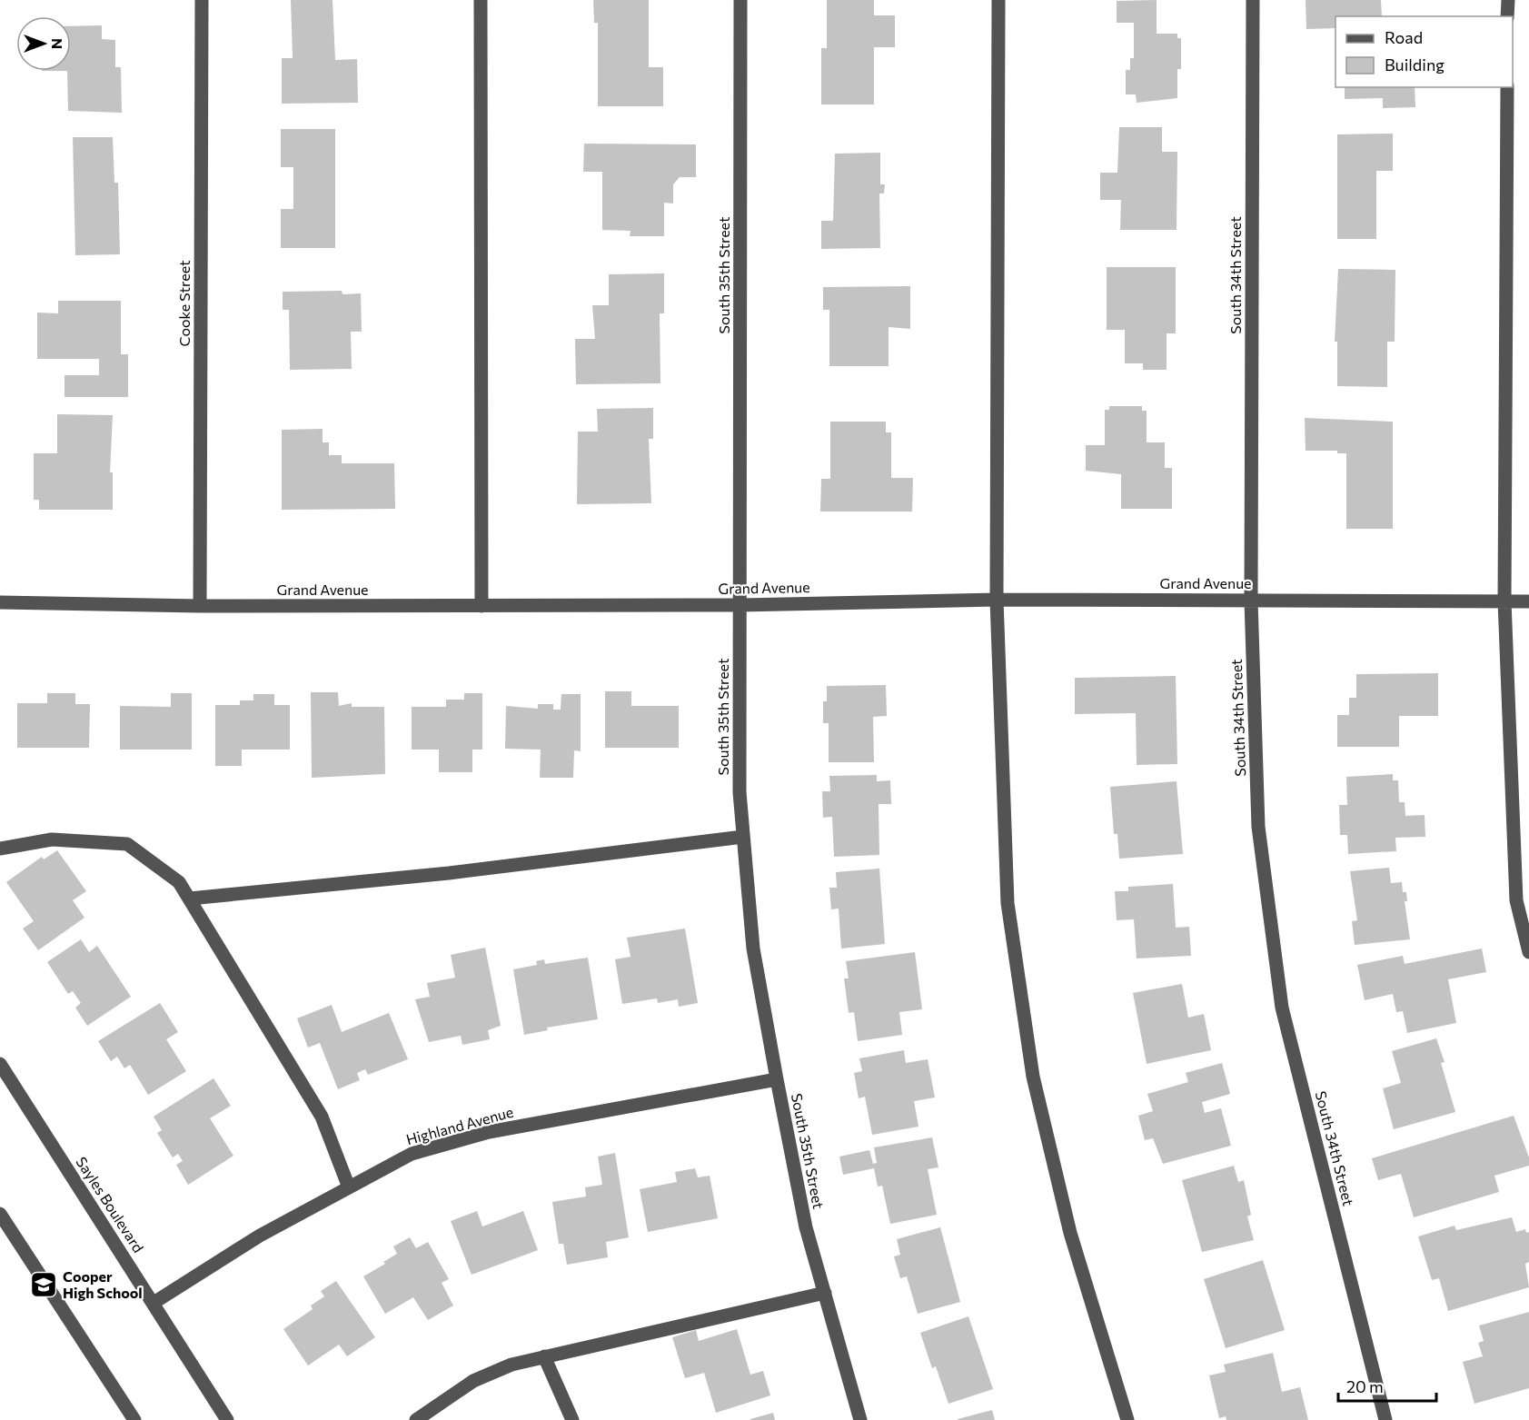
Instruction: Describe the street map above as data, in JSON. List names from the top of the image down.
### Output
{
  "streets": {
    "street": [
      "South 35th Street",
      "South 34th Street",
      "Cooke Street",
      "Grand Avenue",
      "Highland Avenue",
      "Sayles Boulevard"
    ]
  },
  "crossings": [
    ["South 35th Street", "Grand Avenue"],
    ["South 35th Street", "Highland Avenue"],
    ["South 34th Street", "Grand Avenue"],
    ["Cooke Street", "Grand Avenue"],
    ["Highland Avenue", "Sayles Boulevard"]
  ],
  "places": {
    "school or university": ["Cooper High School"]
  },
  "legend": ["Road", "Building"],
  "scale_bar": "20 m",
  "north": "right"
}
